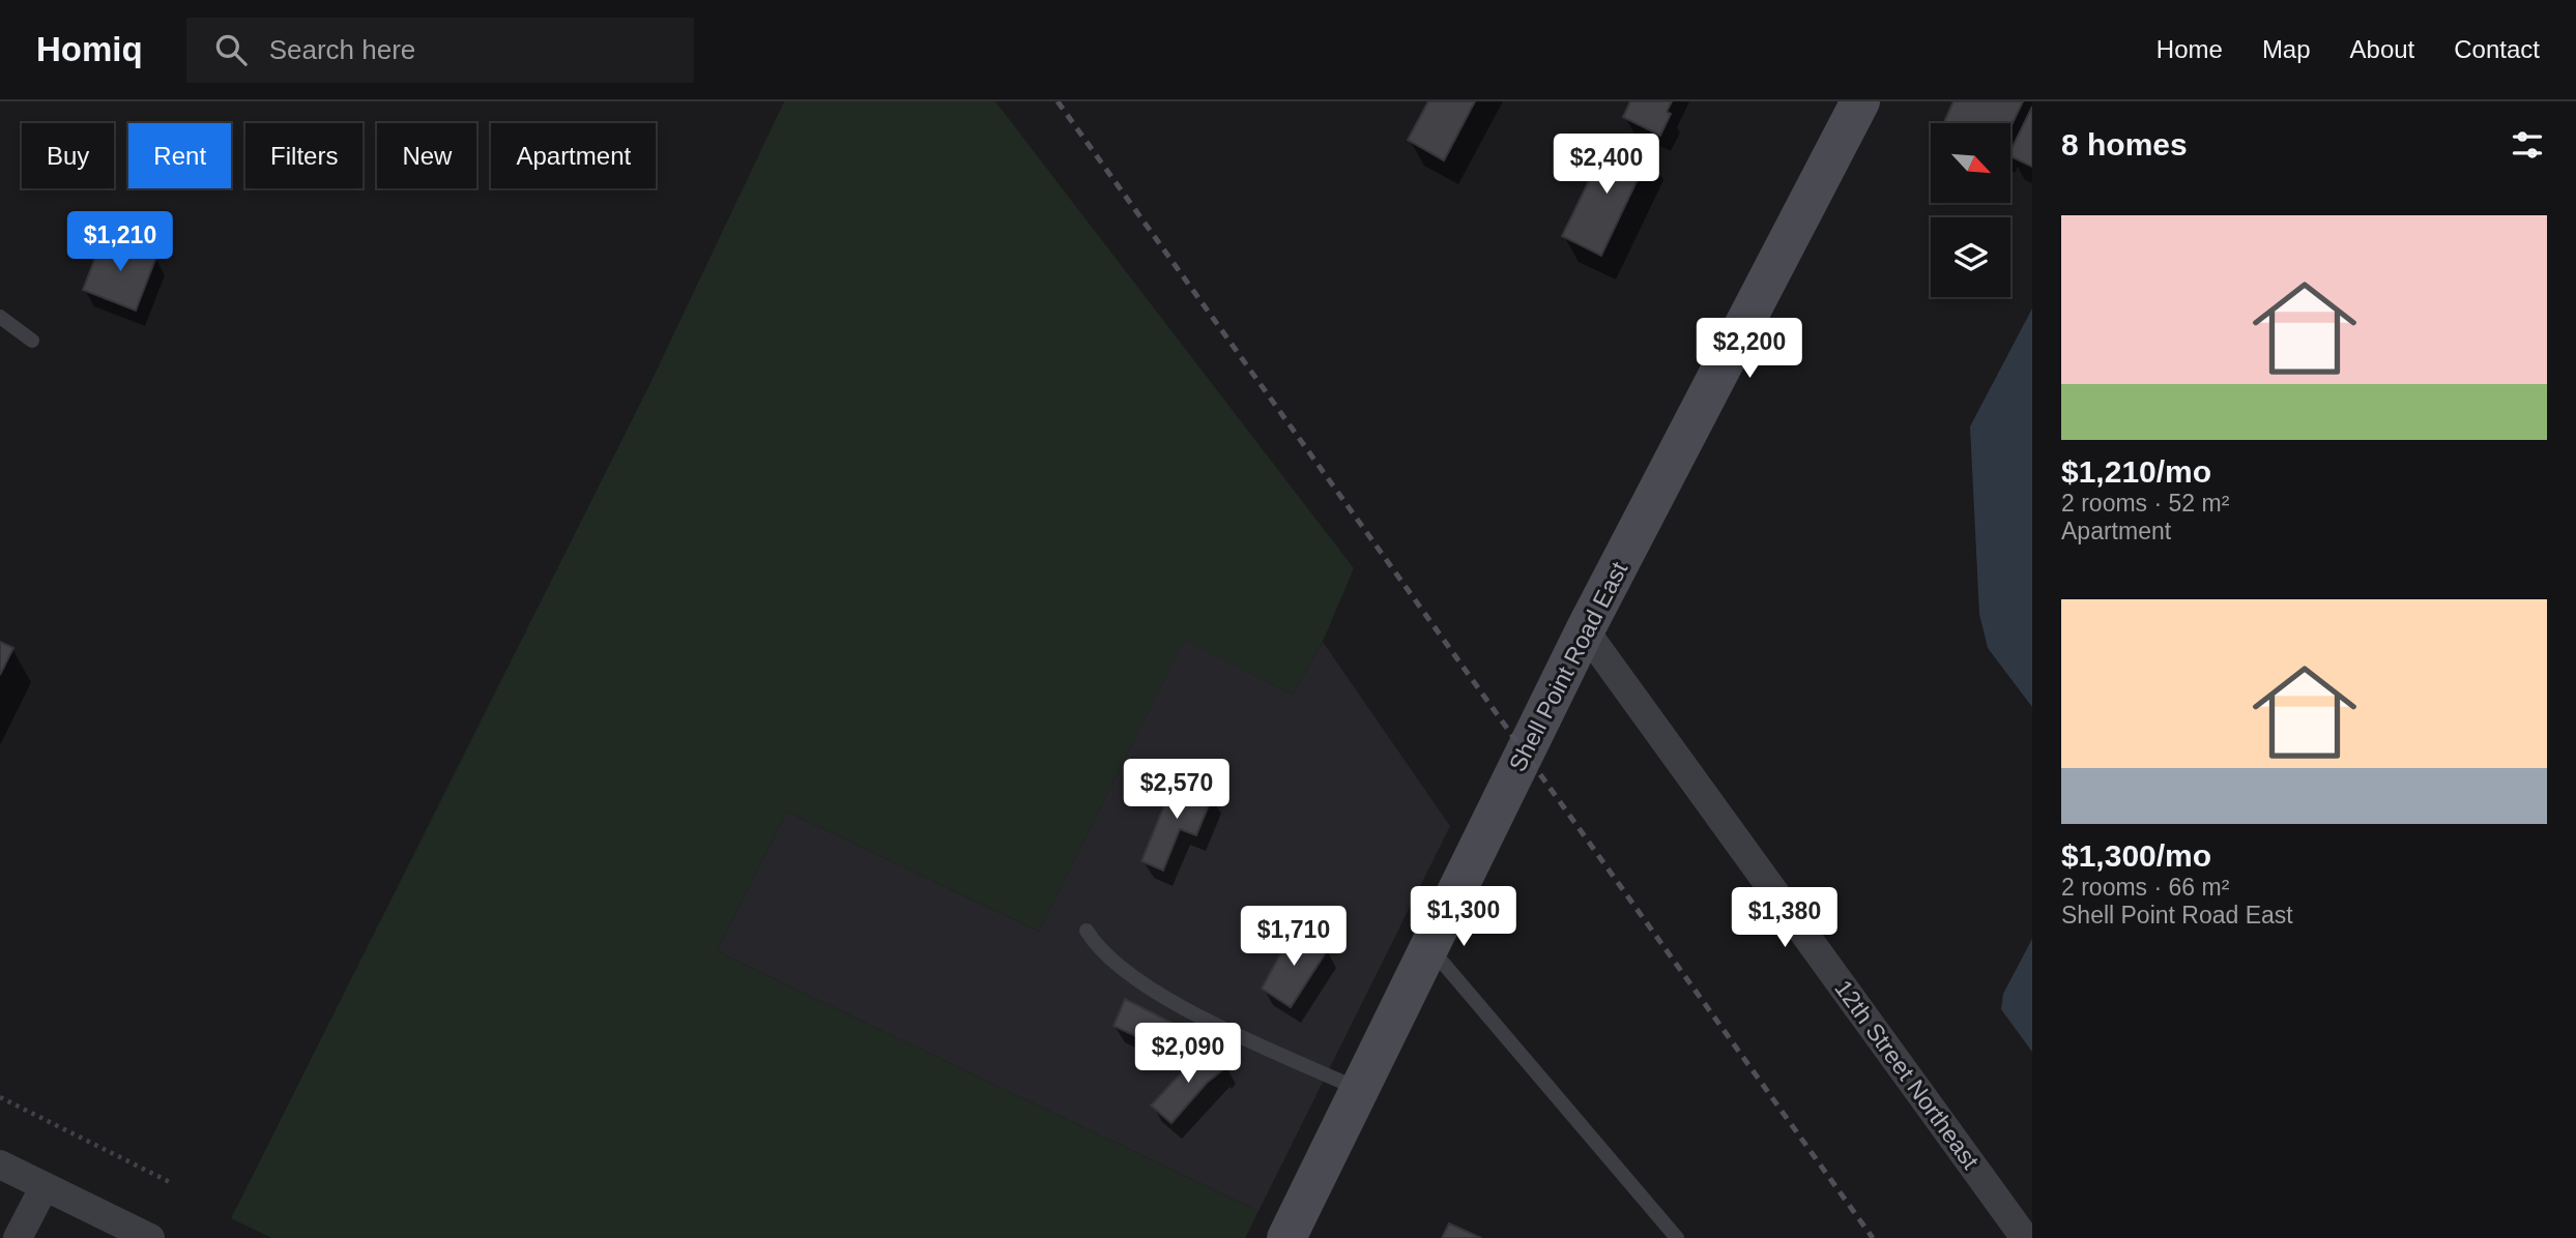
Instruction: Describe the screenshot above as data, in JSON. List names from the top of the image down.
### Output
{
  "streets": {
    "street": ["Shell Point Road East", "12th Street Northeast"]
  },
  "crossings": [
    ["Shell Point Road East", "12th Street Northeast"]
  ],
  "north": "bottom right",
  "page": {
    "header": "Homiq",
    "search": "Search here",
    "nav": [
      "Home",
      "Map",
      "About",
      "Contact"
    ],
    "heading": "8 homes",
    "chip": [
      "Buy",
      "Rent",
      "Filters",
      "New",
      "Apartment"
    ],
    "price": [
      "$2,400",
      "$1,210",
      "$2,200",
      "$2,570",
      "$1,300",
      "$1,380",
      "$1,710",
      "$2,090"
    ],
    "list": [
      {
        "name": "$1,210/mo",
        "note": "2 rooms · 52 m² · Apartment"
      },
      {
        "name": "$1,300/mo",
        "note": "2 rooms · 66 m² · Shell Point Road East"
      }
    ]
  }
}
